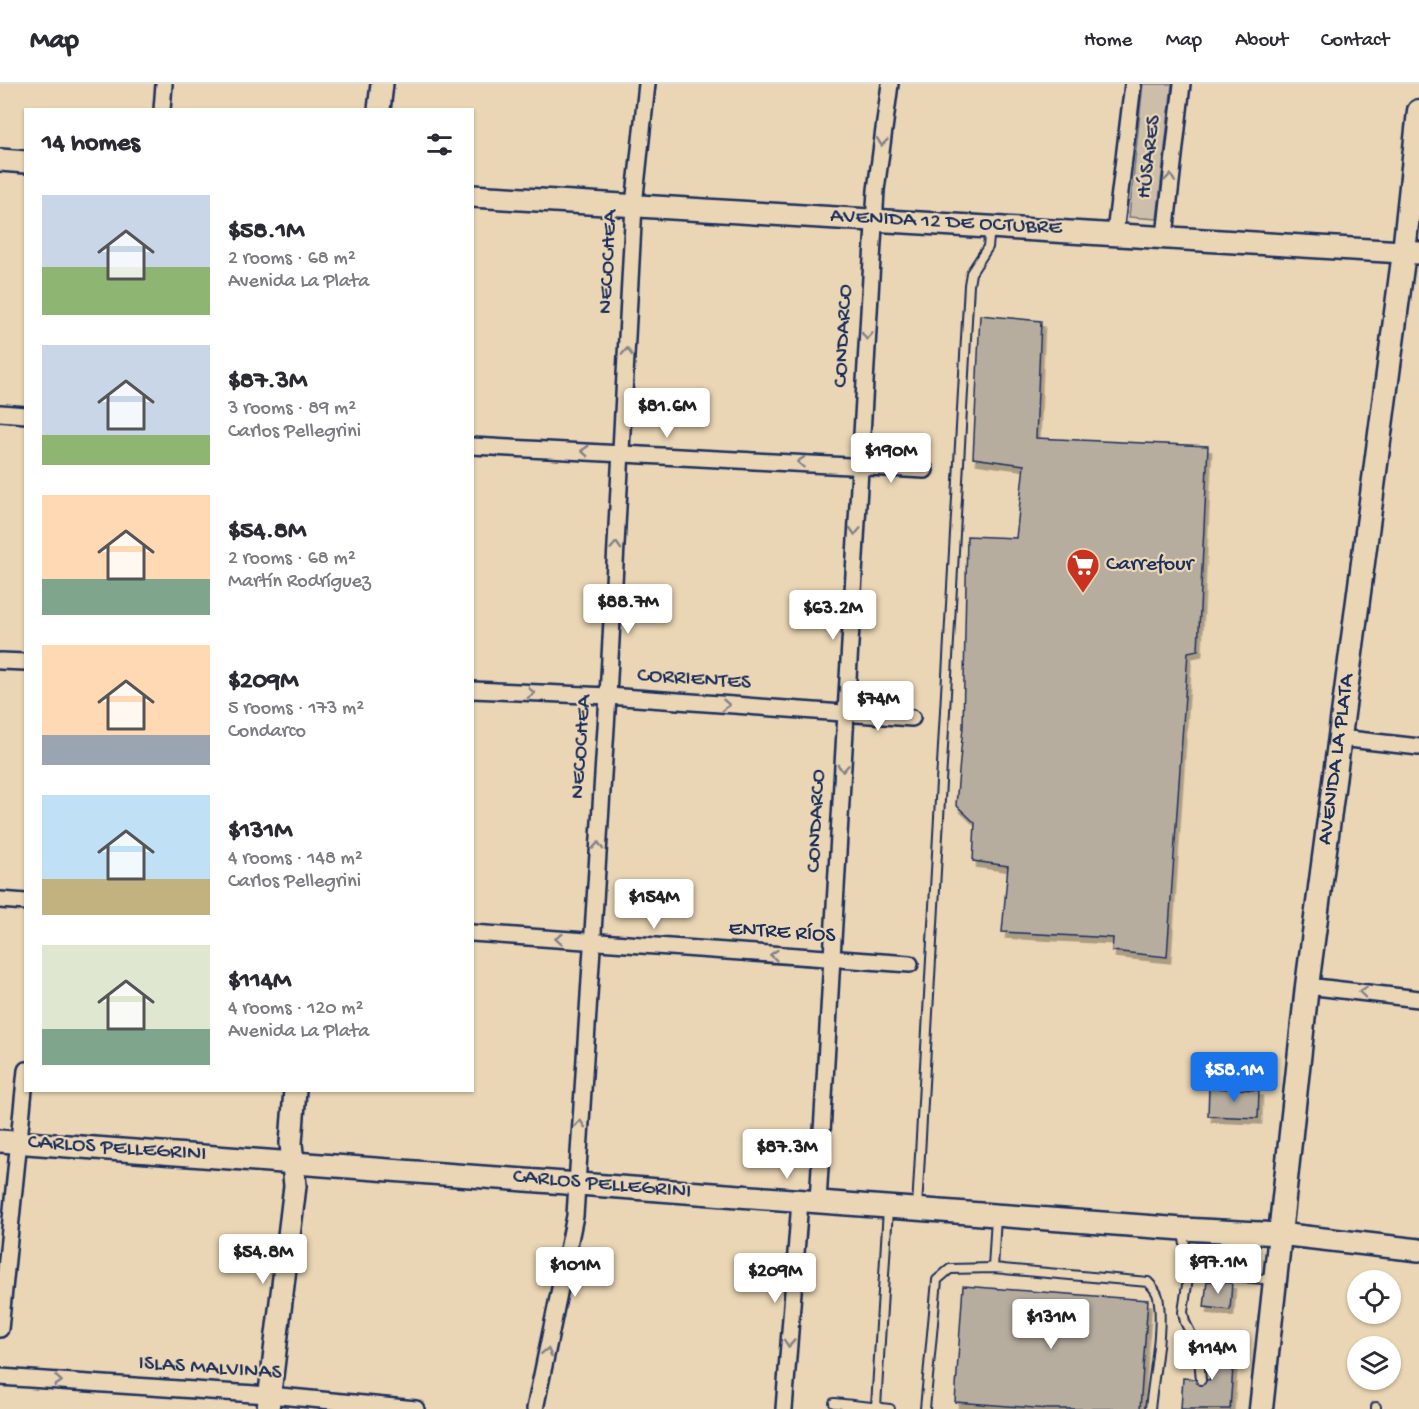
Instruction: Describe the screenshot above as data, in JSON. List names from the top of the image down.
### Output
{
  "streets": {
    "main road": ["AVENIDA LA PLATA"],
    "street": [
      "HÚSARES",
      "AVENIDA 12 DE OCTUBRE",
      "NECOCHEA",
      "CONDARCO",
      "CORRIENTES",
      "ENTRE RÍOS",
      "CARLOS PELLEGRINI",
      "ISLAS MALVINAS"
    ]
  },
  "crossings": [
    ["HÚSARES", "AVENIDA 12 DE OCTUBRE"],
    ["AVENIDA 12 DE OCTUBRE", "NECOCHEA"],
    ["AVENIDA 12 DE OCTUBRE", "CONDARCO"],
    ["AVENIDA 12 DE OCTUBRE", "AVENIDA LA PLATA"],
    ["NECOCHEA", "CORRIENTES"],
    ["NECOCHEA", "ENTRE RÍOS"],
    ["NECOCHEA", "CARLOS PELLEGRINI"],
    ["CONDARCO", "CORRIENTES"],
    ["CONDARCO", "ENTRE RÍOS"],
    ["CONDARCO", "CARLOS PELLEGRINI"],
    ["AVENIDA LA PLATA", "CARLOS PELLEGRINI"]
  ],
  "one_way": [
    "NECOCHEA",
    "CONDARCO",
    "CORRIENTES",
    "ENTRE RÍOS",
    "ISLAS MALVINAS"
  ],
  "places": {
    "supermarket": ["Carrefour"]
  },
  "page": {
    "header": "Map",
    "nav": [
      "Home",
      "Map",
      "About",
      "Contact"
    ],
    "heading": "14 homes",
    "list": [
      {
        "name": "$58.1M",
        "note": "2 rooms · 68 m² · Avenida La Plata"
      },
      {
        "name": "$87.3M",
        "note": "3 rooms · 89 m² · Carlos Pellegrini"
      },
      {
        "name": "$54.8M",
        "note": "2 rooms · 68 m² · Martín Rodríguez"
      },
      {
        "name": "$209M",
        "note": "5 rooms · 173 m² · Condarco"
      },
      {
        "name": "$131M",
        "note": "4 rooms · 148 m² · Carlos Pellegrini"
      },
      {
        "name": "$114M",
        "note": "4 rooms · 120 m² · Avenida La Plata"
      }
    ],
    "price": [
      "$81.6M",
      "$190M",
      "$88.7M",
      "$63.2M",
      "$74M",
      "$154M",
      "$58.1M",
      "$87.3M",
      "$54.8M",
      "$97.1M",
      "$101M",
      "$209M",
      "$131M",
      "$114M"
    ]
  }
}
